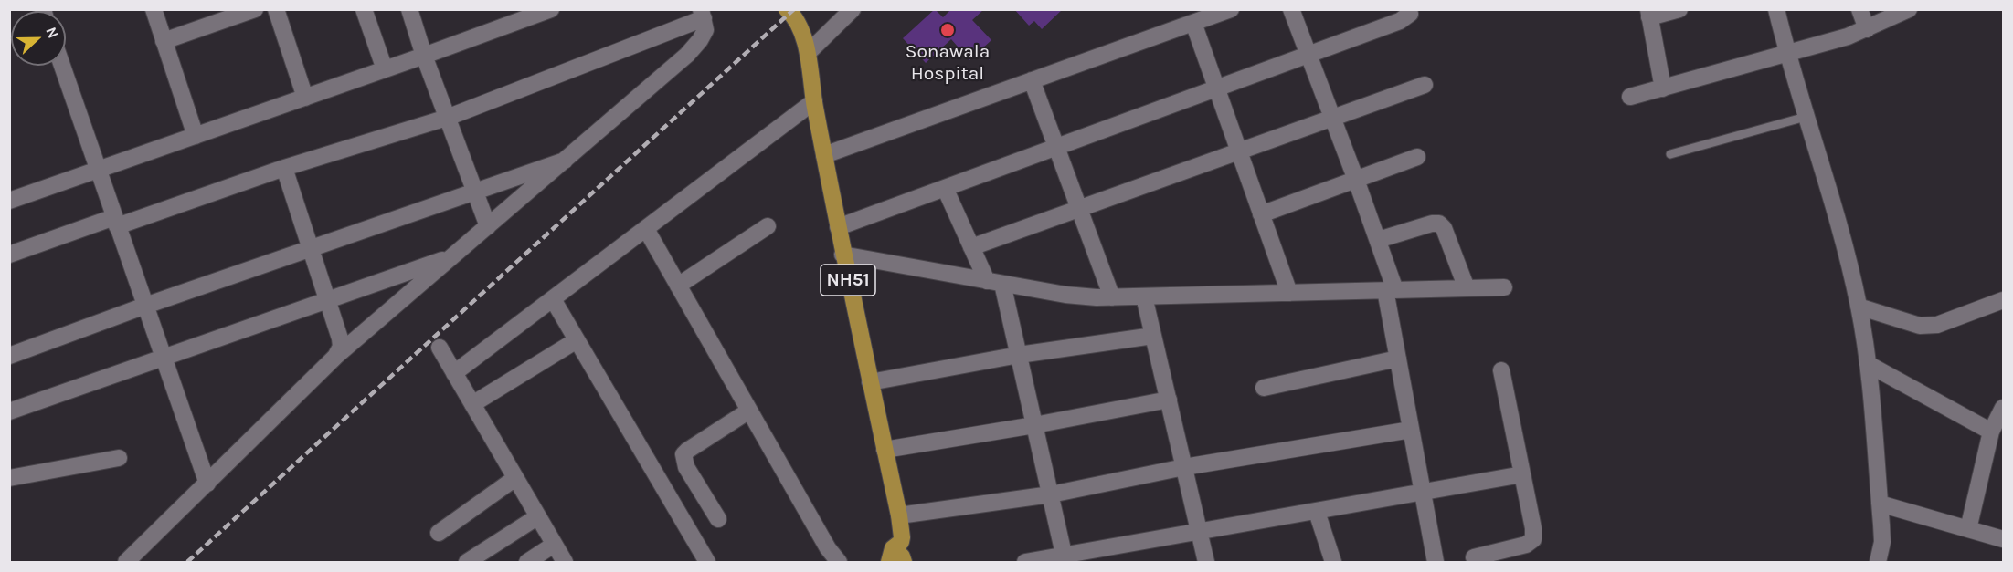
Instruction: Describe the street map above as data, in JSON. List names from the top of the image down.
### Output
{
  "streets": {
    "highway": ["NH51"]
  },
  "places": ["Sonawala Hospital"],
  "north": "right"
}
